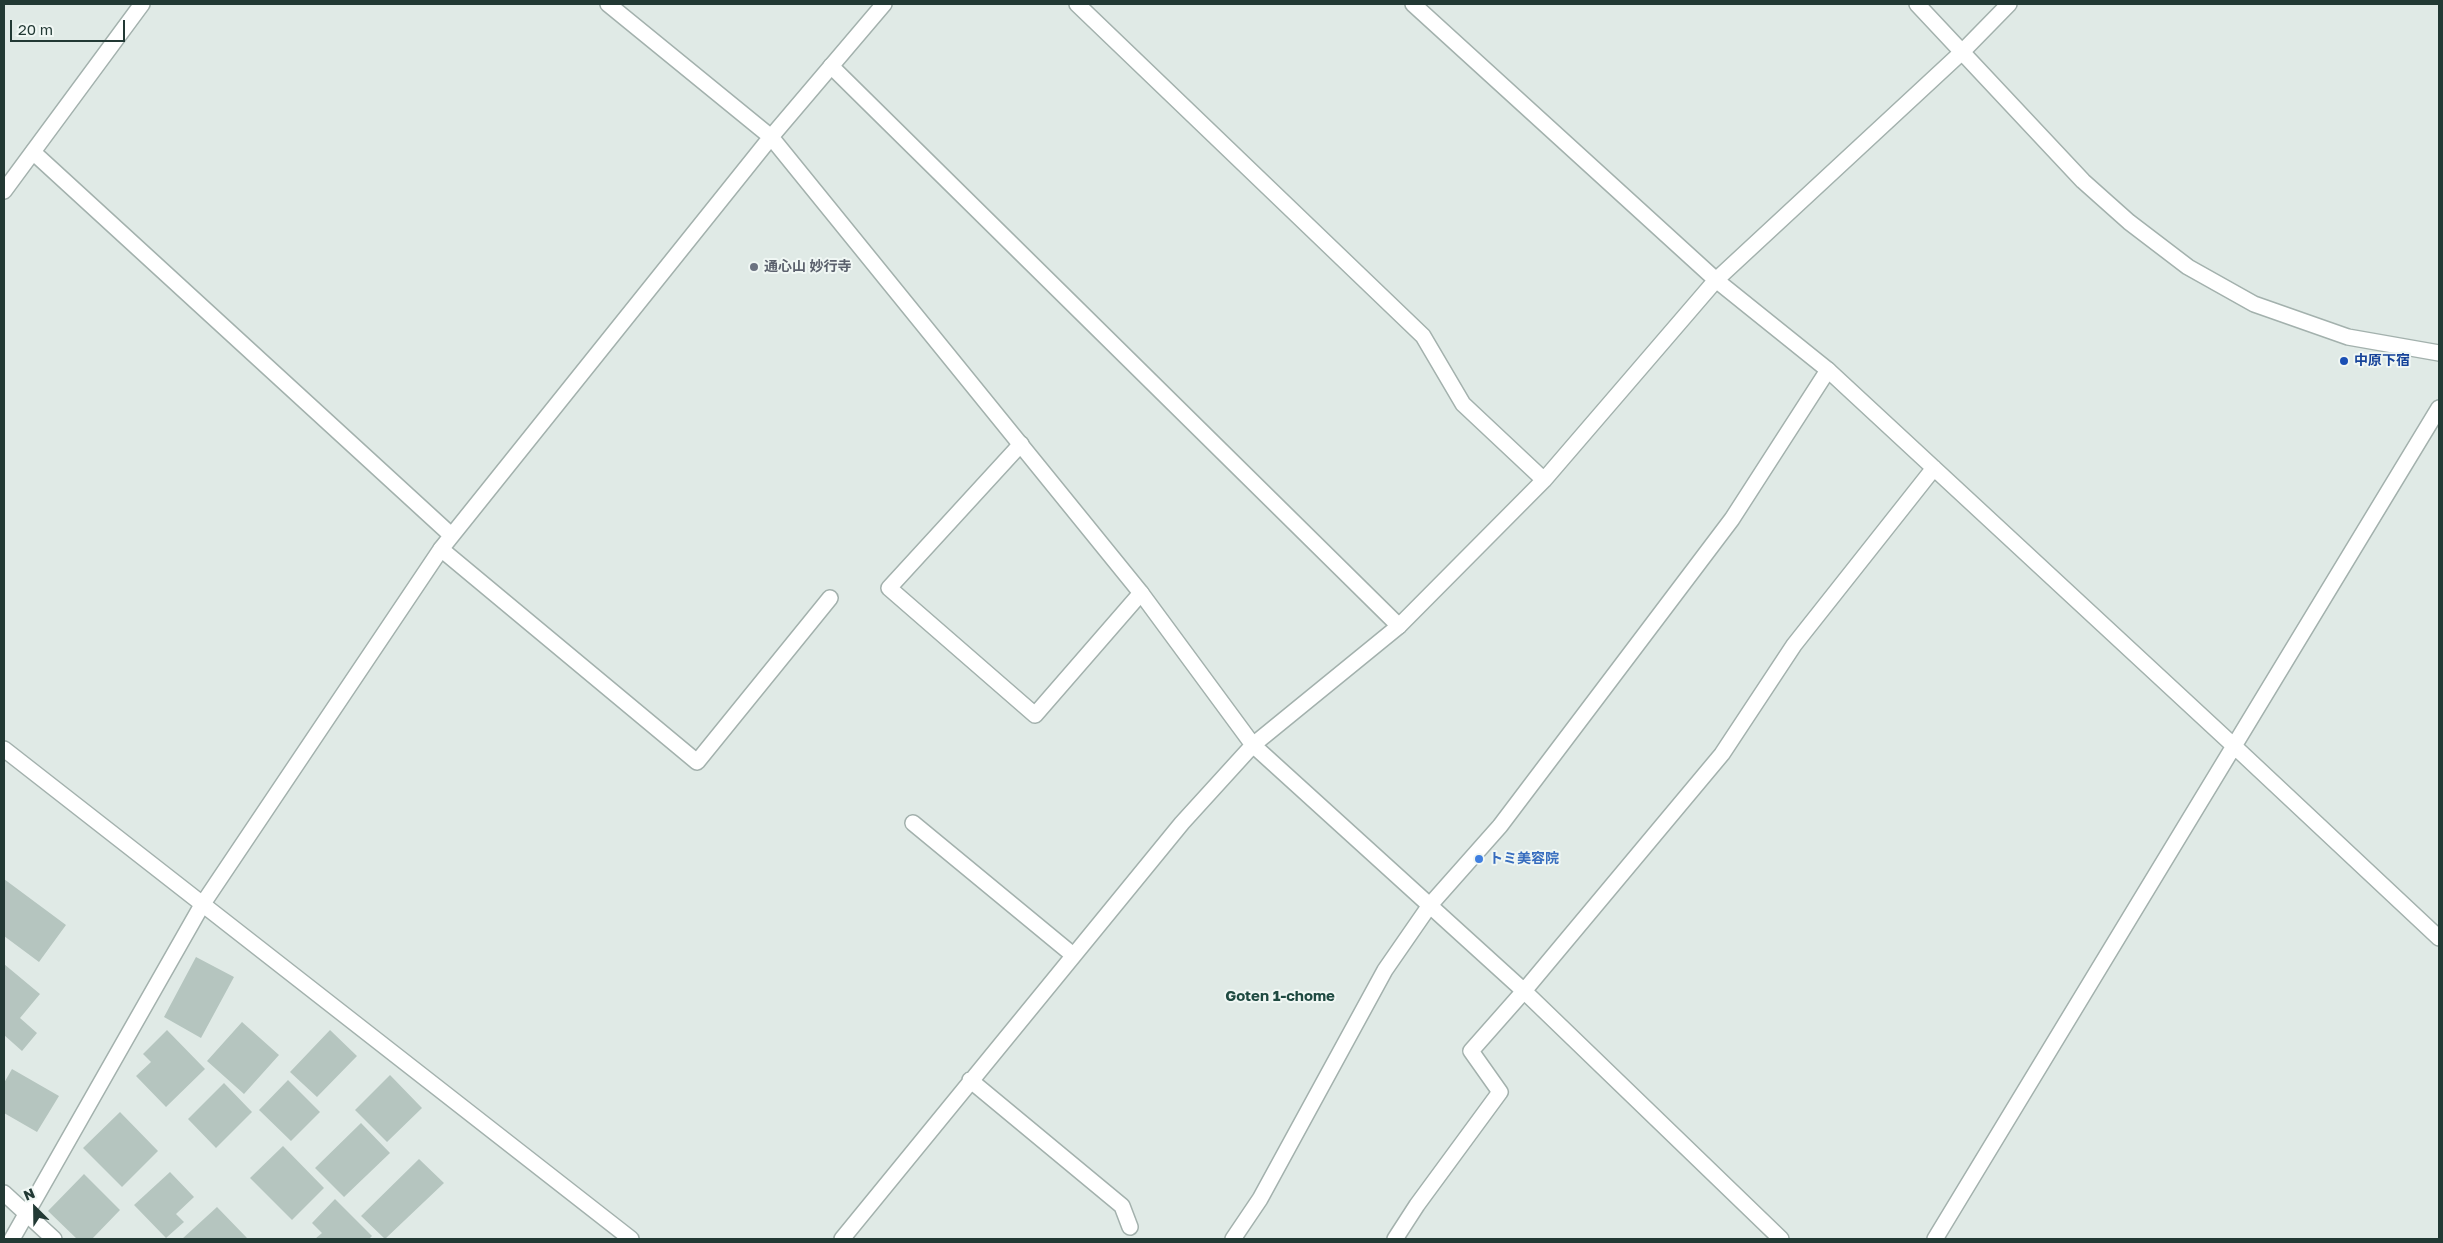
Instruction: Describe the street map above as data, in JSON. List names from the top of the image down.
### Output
{
  "districts": ["Goten 1-chome"],
  "places": ["通心山 妙行寺", "中原下宿", "トミ美容院"],
  "scale_bar": "20 m",
  "north": "top left"
}
